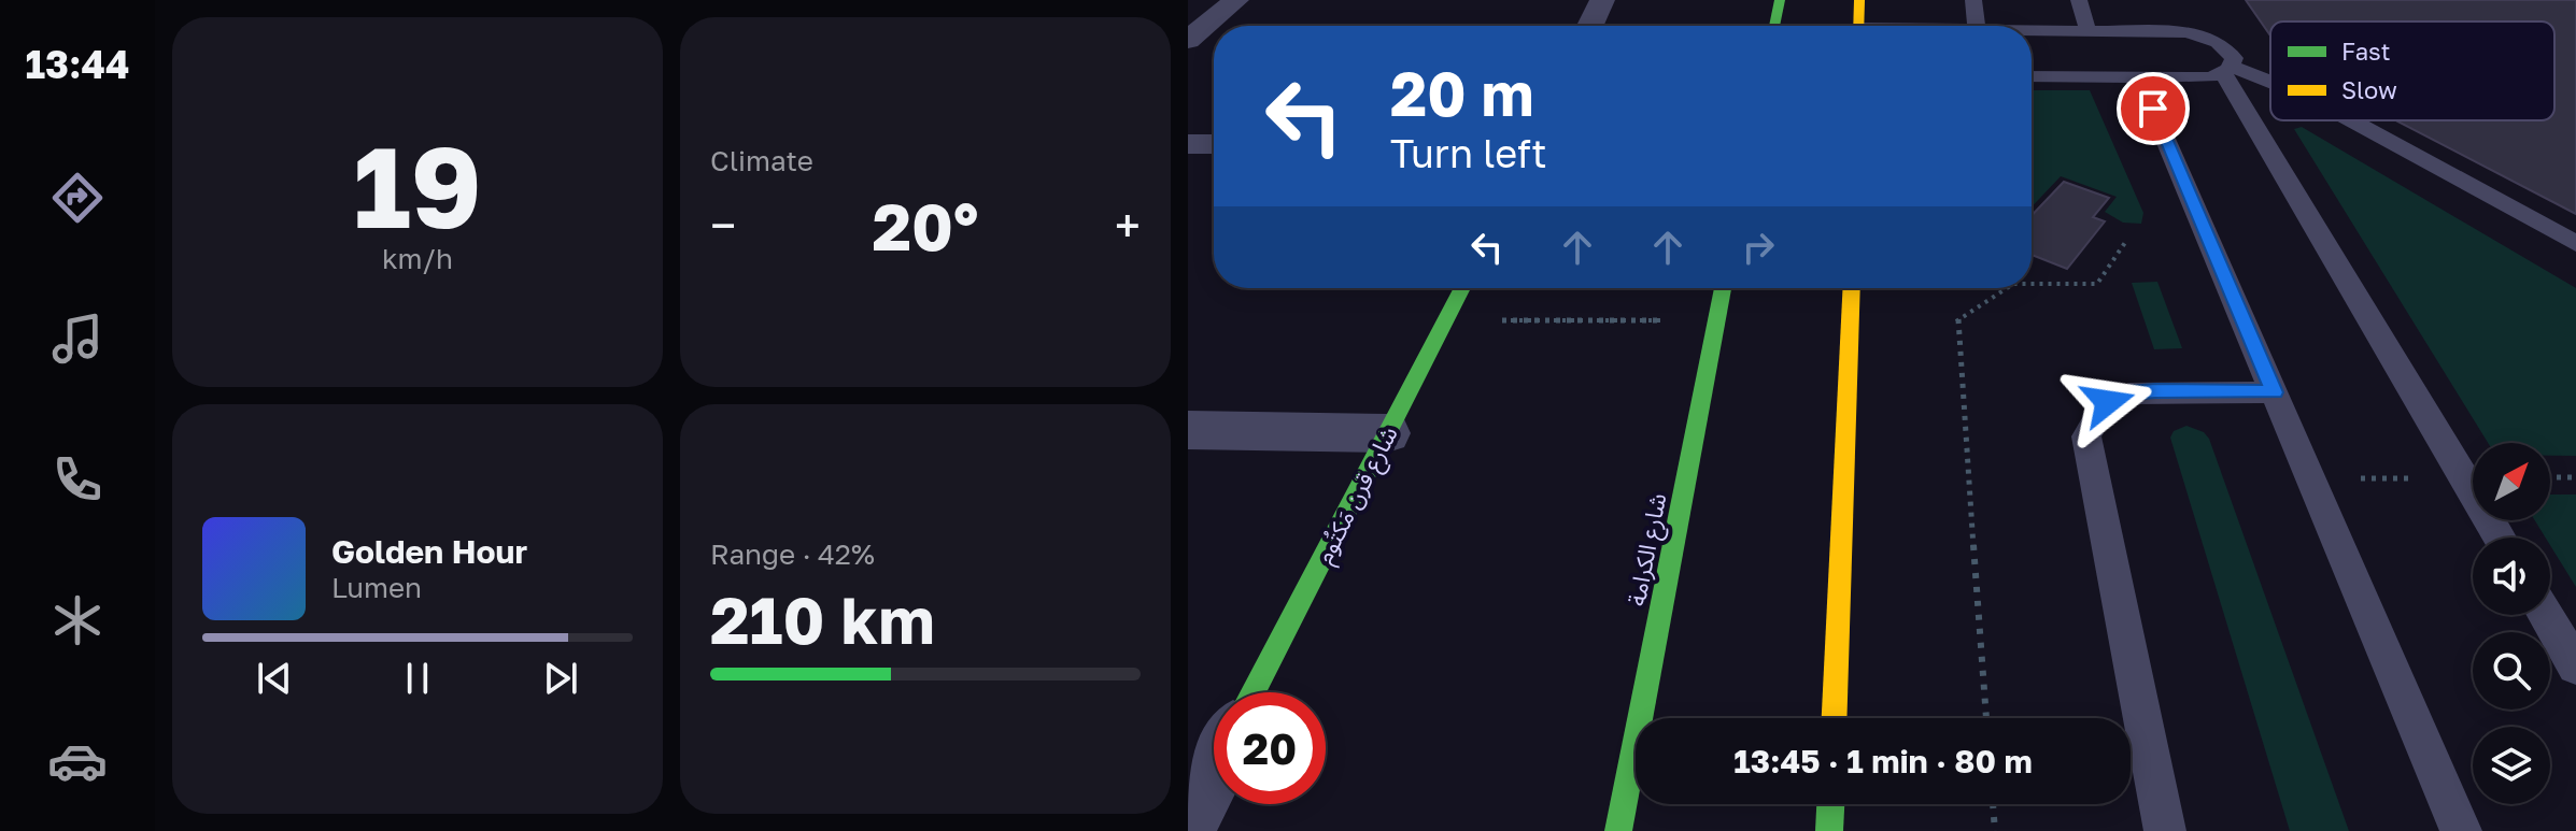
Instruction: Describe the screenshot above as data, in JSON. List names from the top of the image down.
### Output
{
  "streets": {
    "main road": ["شارع قرن مَكتُوم", "شارع الكرامة"]
  },
  "legend": ["Fast", "Slow"],
  "north": "top right",
  "page": {
    "tabs": "13:44",
    "tile": [
      ["19", "km/h"],
      "Climate",
      ["Range · 42%", "210 km"]
    ],
    "turn": ["20 m", "Turn left"],
    "heat": ["−", "20°", "+"],
    "song": ["Golden Hour", "Lumen"],
    "limit": "20",
    "trip": "13:45 · 1 min · 80 m"
  }
}
